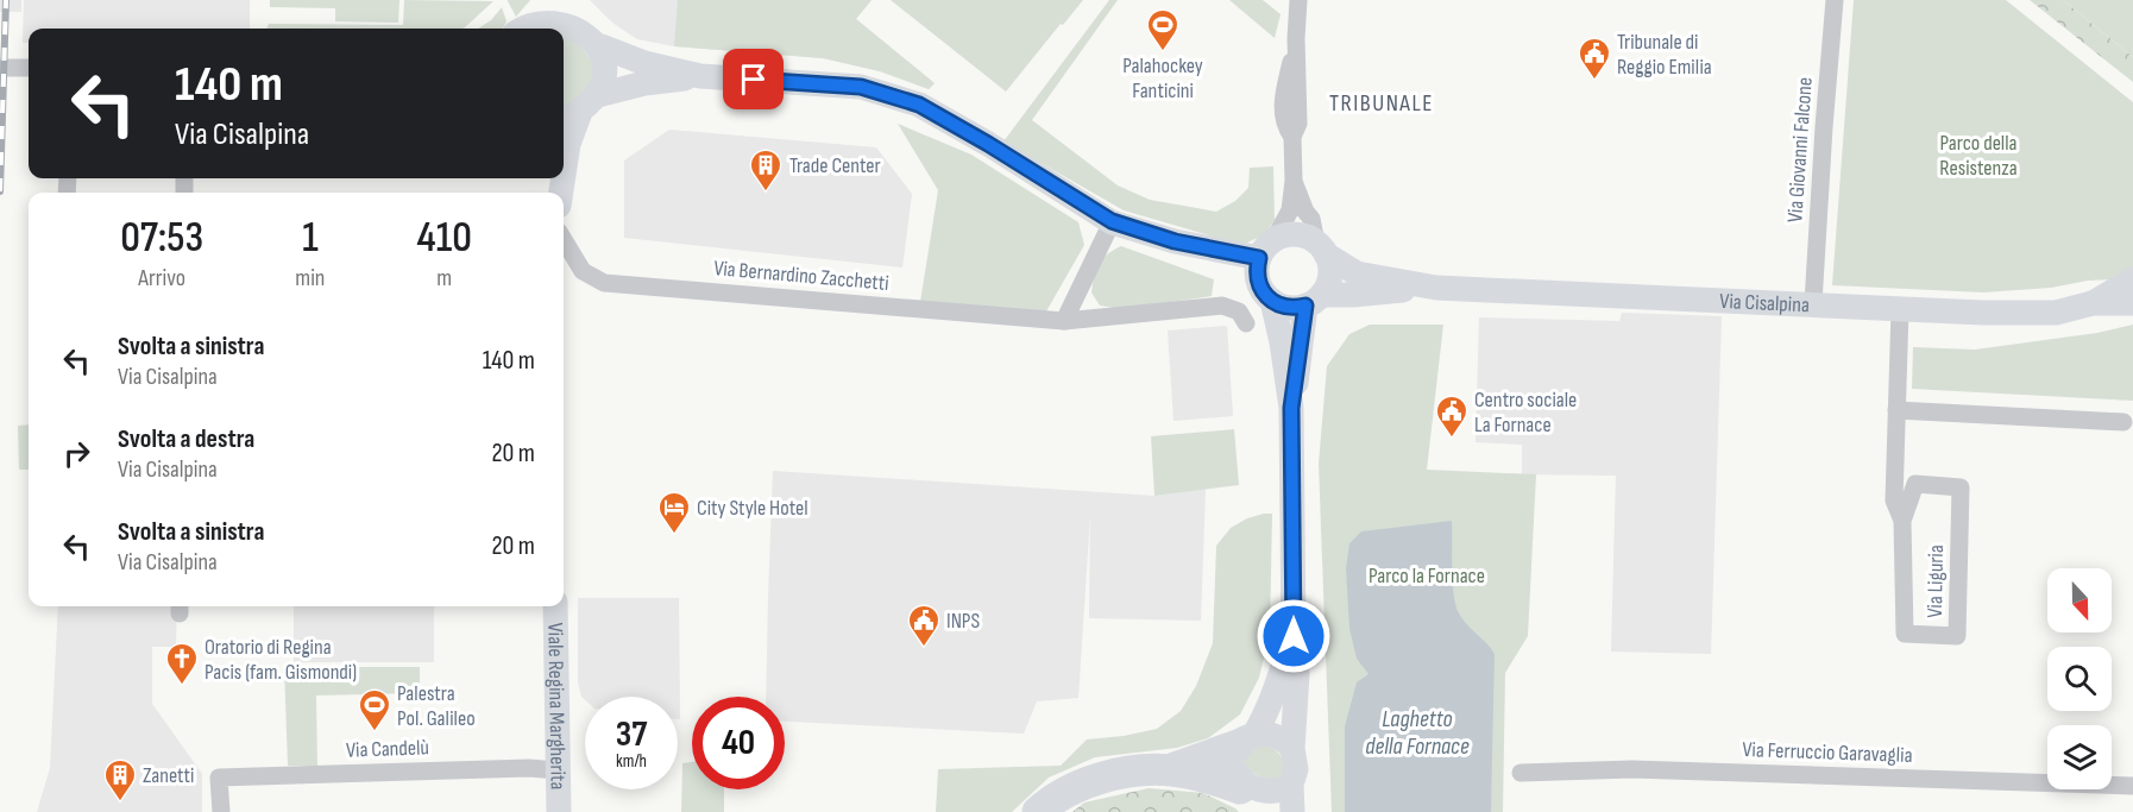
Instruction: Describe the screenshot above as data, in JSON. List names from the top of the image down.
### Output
{
  "streets": {
    "main road": ["Via Cisalpina", "Viale Regina Margherita"],
    "street": [
      "Via Giovanni Falcone",
      "Via Bernardino Zacchetti",
      "Via Liguria",
      "Via Candelù",
      "Via Ferruccio Garavaglia"
    ]
  },
  "crossings": [
    ["Via Giovanni Falcone", "Via Cisalpina"],
    ["Via Cisalpina", "Via Liguria"],
    ["Viale Regina Margherita", "Via Candelù"]
  ],
  "districts": ["TRIBUNALE"],
  "water": ["Laghetto della Fornace"],
  "parks": ["Parco della Resistenza", "Parco la Fornace"],
  "places": {
    "sports": ["Palahockey Fanticini", "Palestra Pol. Galileo"],
    "public building": ["Tribunale di Reggio Emilia", "Centro sociale La Fornace", "INPS"],
    "building": ["Trade Center", "Zanetti"],
    "hotel": ["City Style Hotel"],
    "church": ["Oratorio di Regina Pacis (fam. Gismondi)"]
  },
  "north": "bottom",
  "page": {
    "turn": ["140 m", "Via Cisalpina"],
    "eta": [
      "07:53",
      "Arrivo",
      "1",
      "min",
      "410",
      "m"
    ],
    "list": [
      {
        "name": "Svolta a sinistra",
        "note": "Via Cisalpina",
        "value": "140 m"
      },
      {
        "name": "Svolta a destra",
        "note": "Via Cisalpina",
        "value": "20 m"
      },
      {
        "name": "Svolta a sinistra",
        "note": "Via Cisalpina",
        "value": "20 m"
      }
    ],
    "speed": "37 km/h",
    "limit": "40"
  }
}
